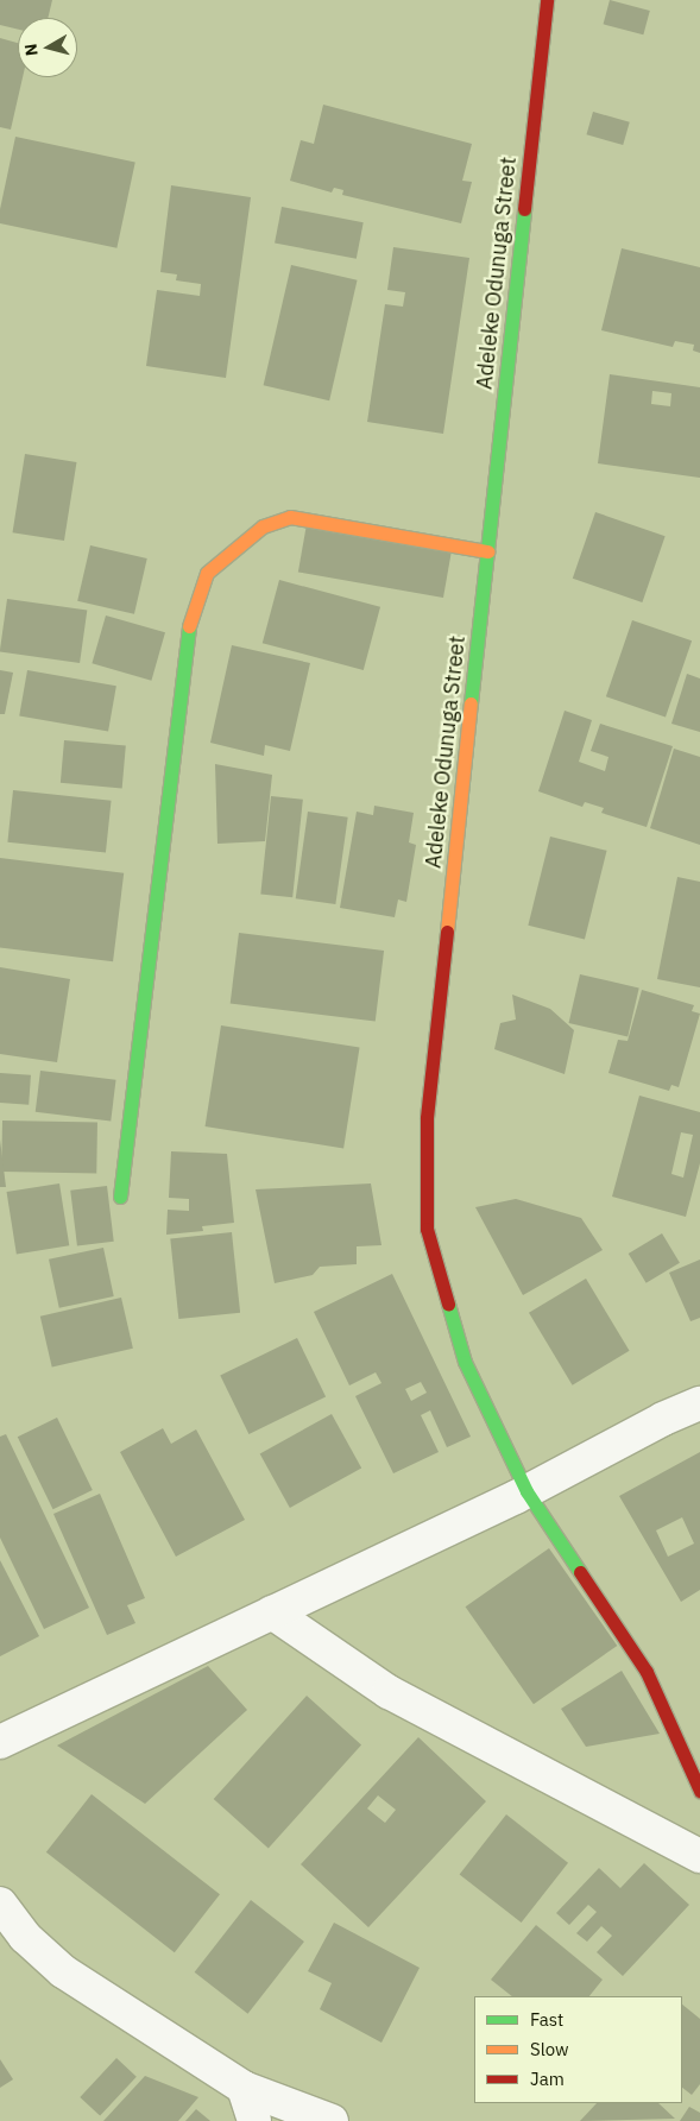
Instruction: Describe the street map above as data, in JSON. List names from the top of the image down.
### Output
{
  "streets": {
    "street": ["Adeleke Odunuga Street"]
  },
  "legend": ["Fast", "Slow", "Jam"],
  "north": "left"
}
